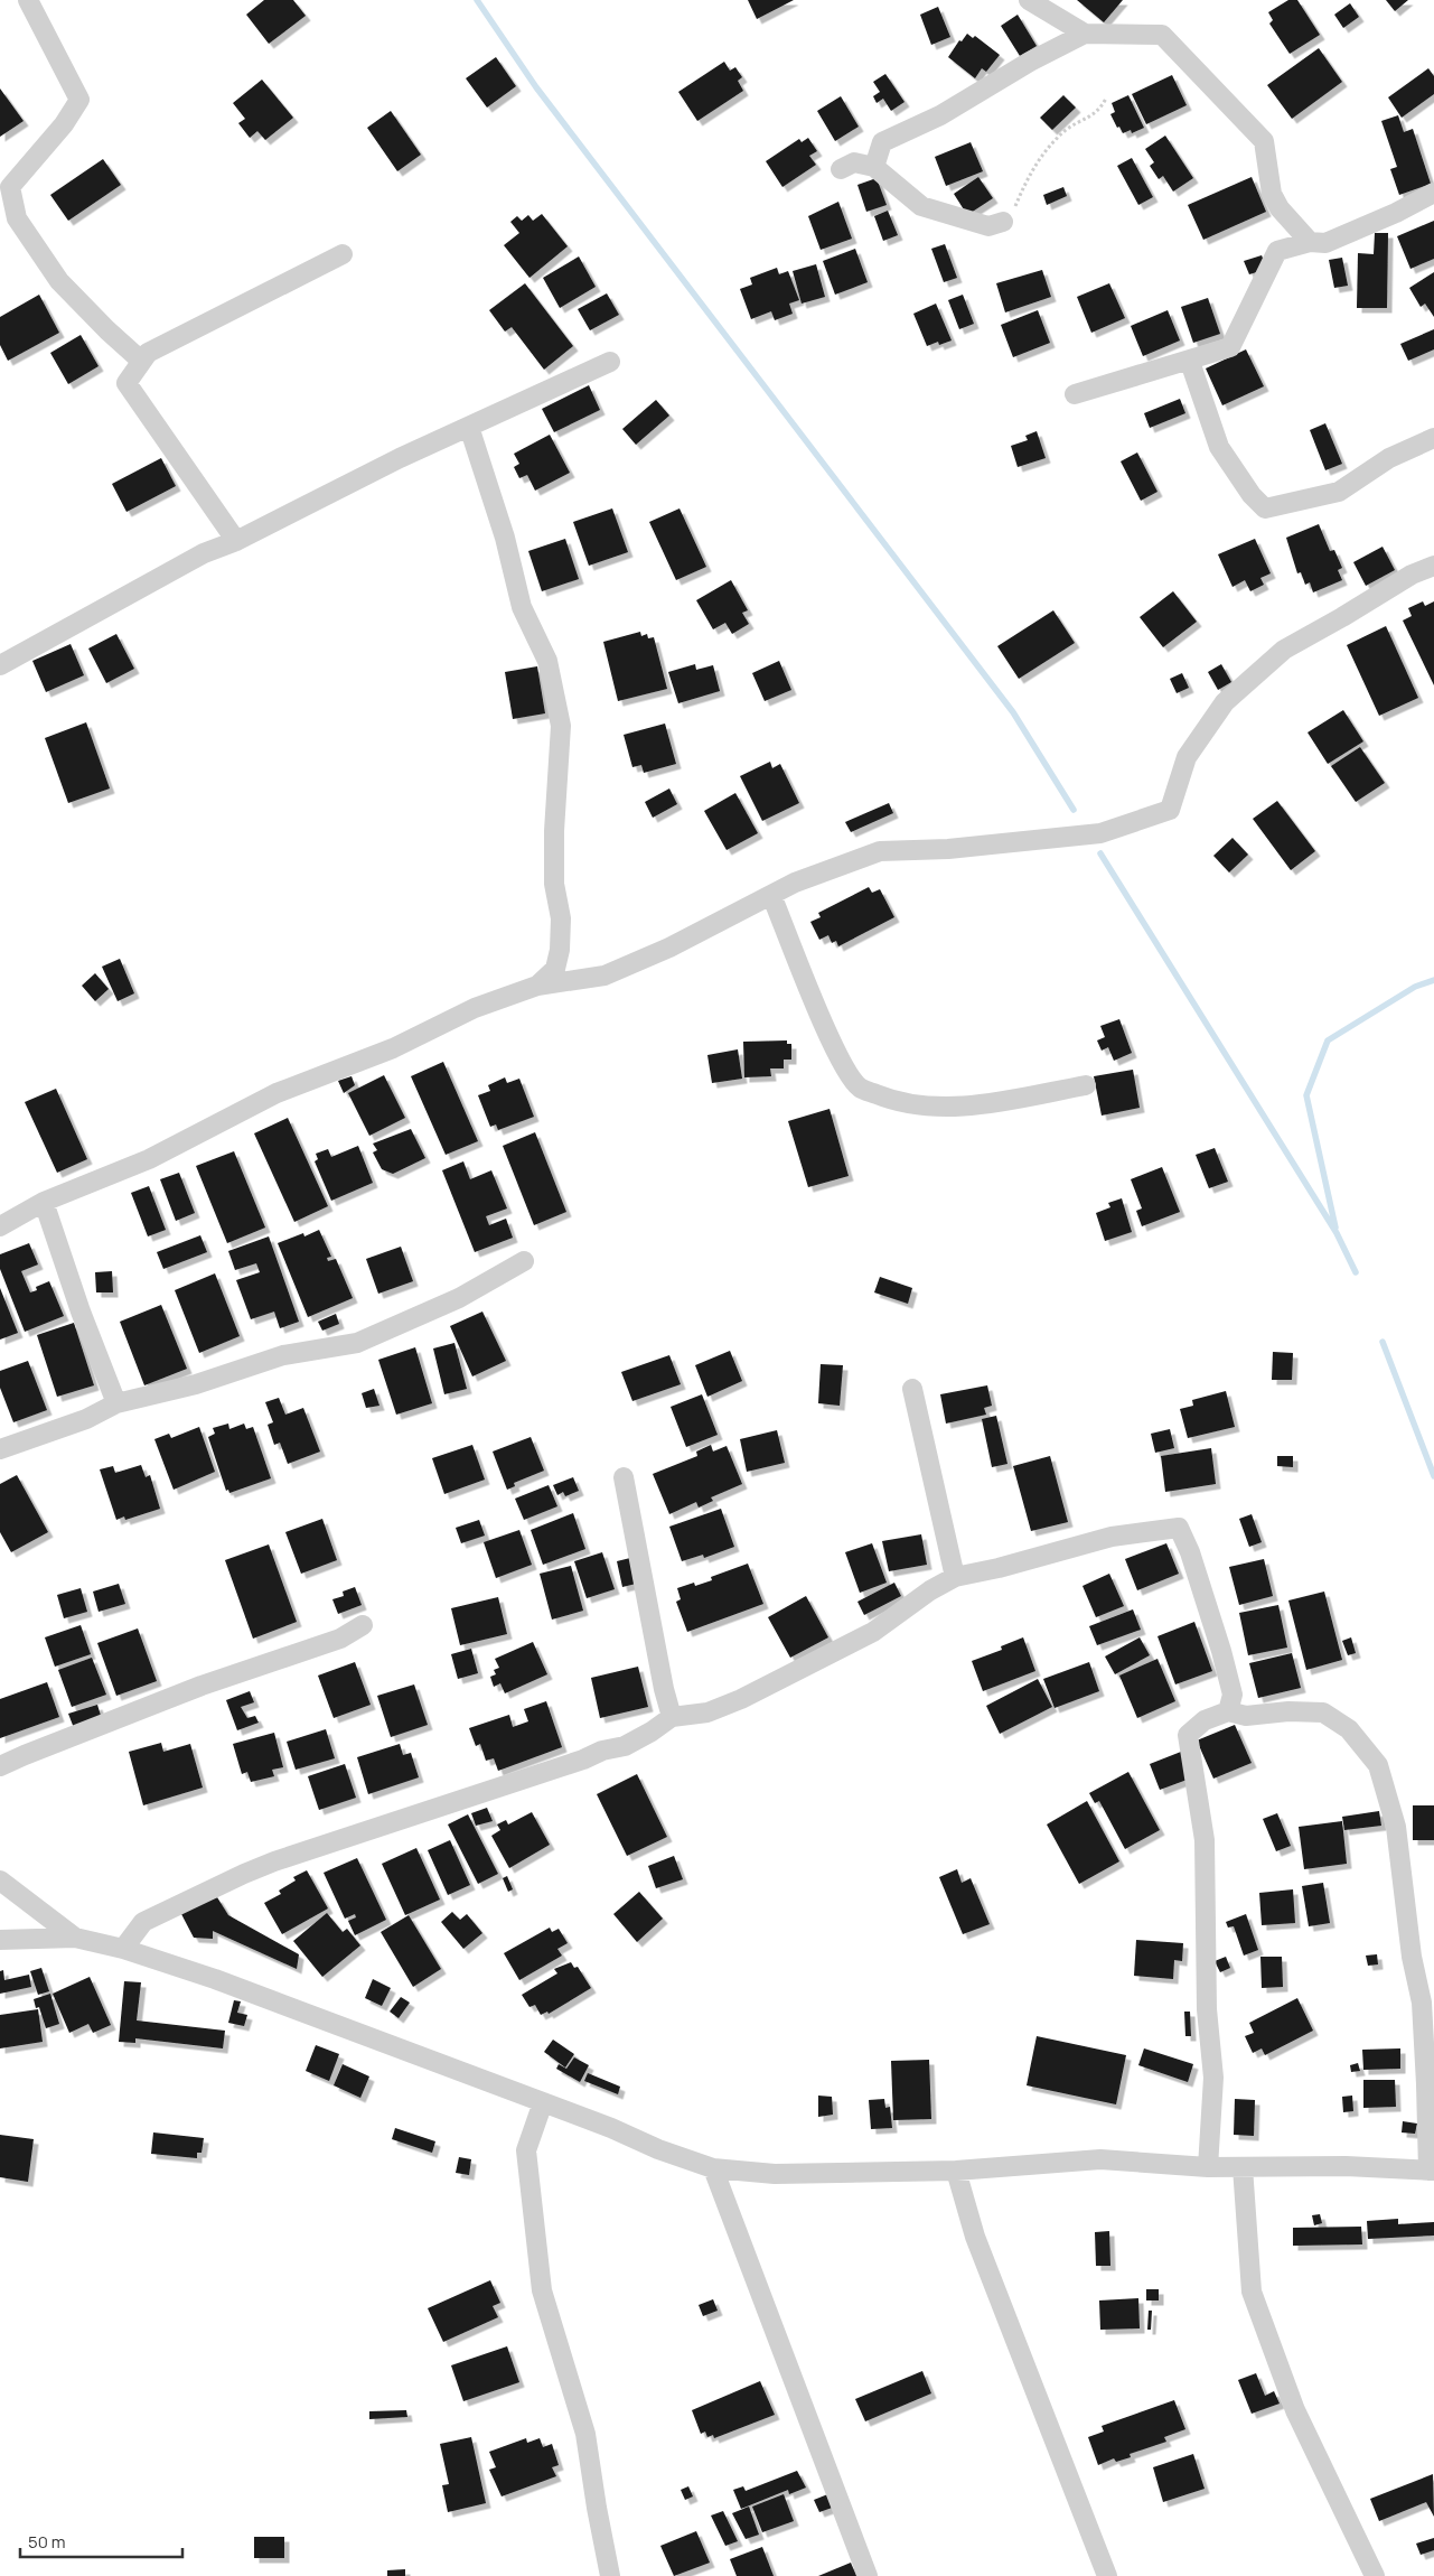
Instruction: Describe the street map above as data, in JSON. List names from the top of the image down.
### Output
{
  "scale_bar": "50 m"
}
